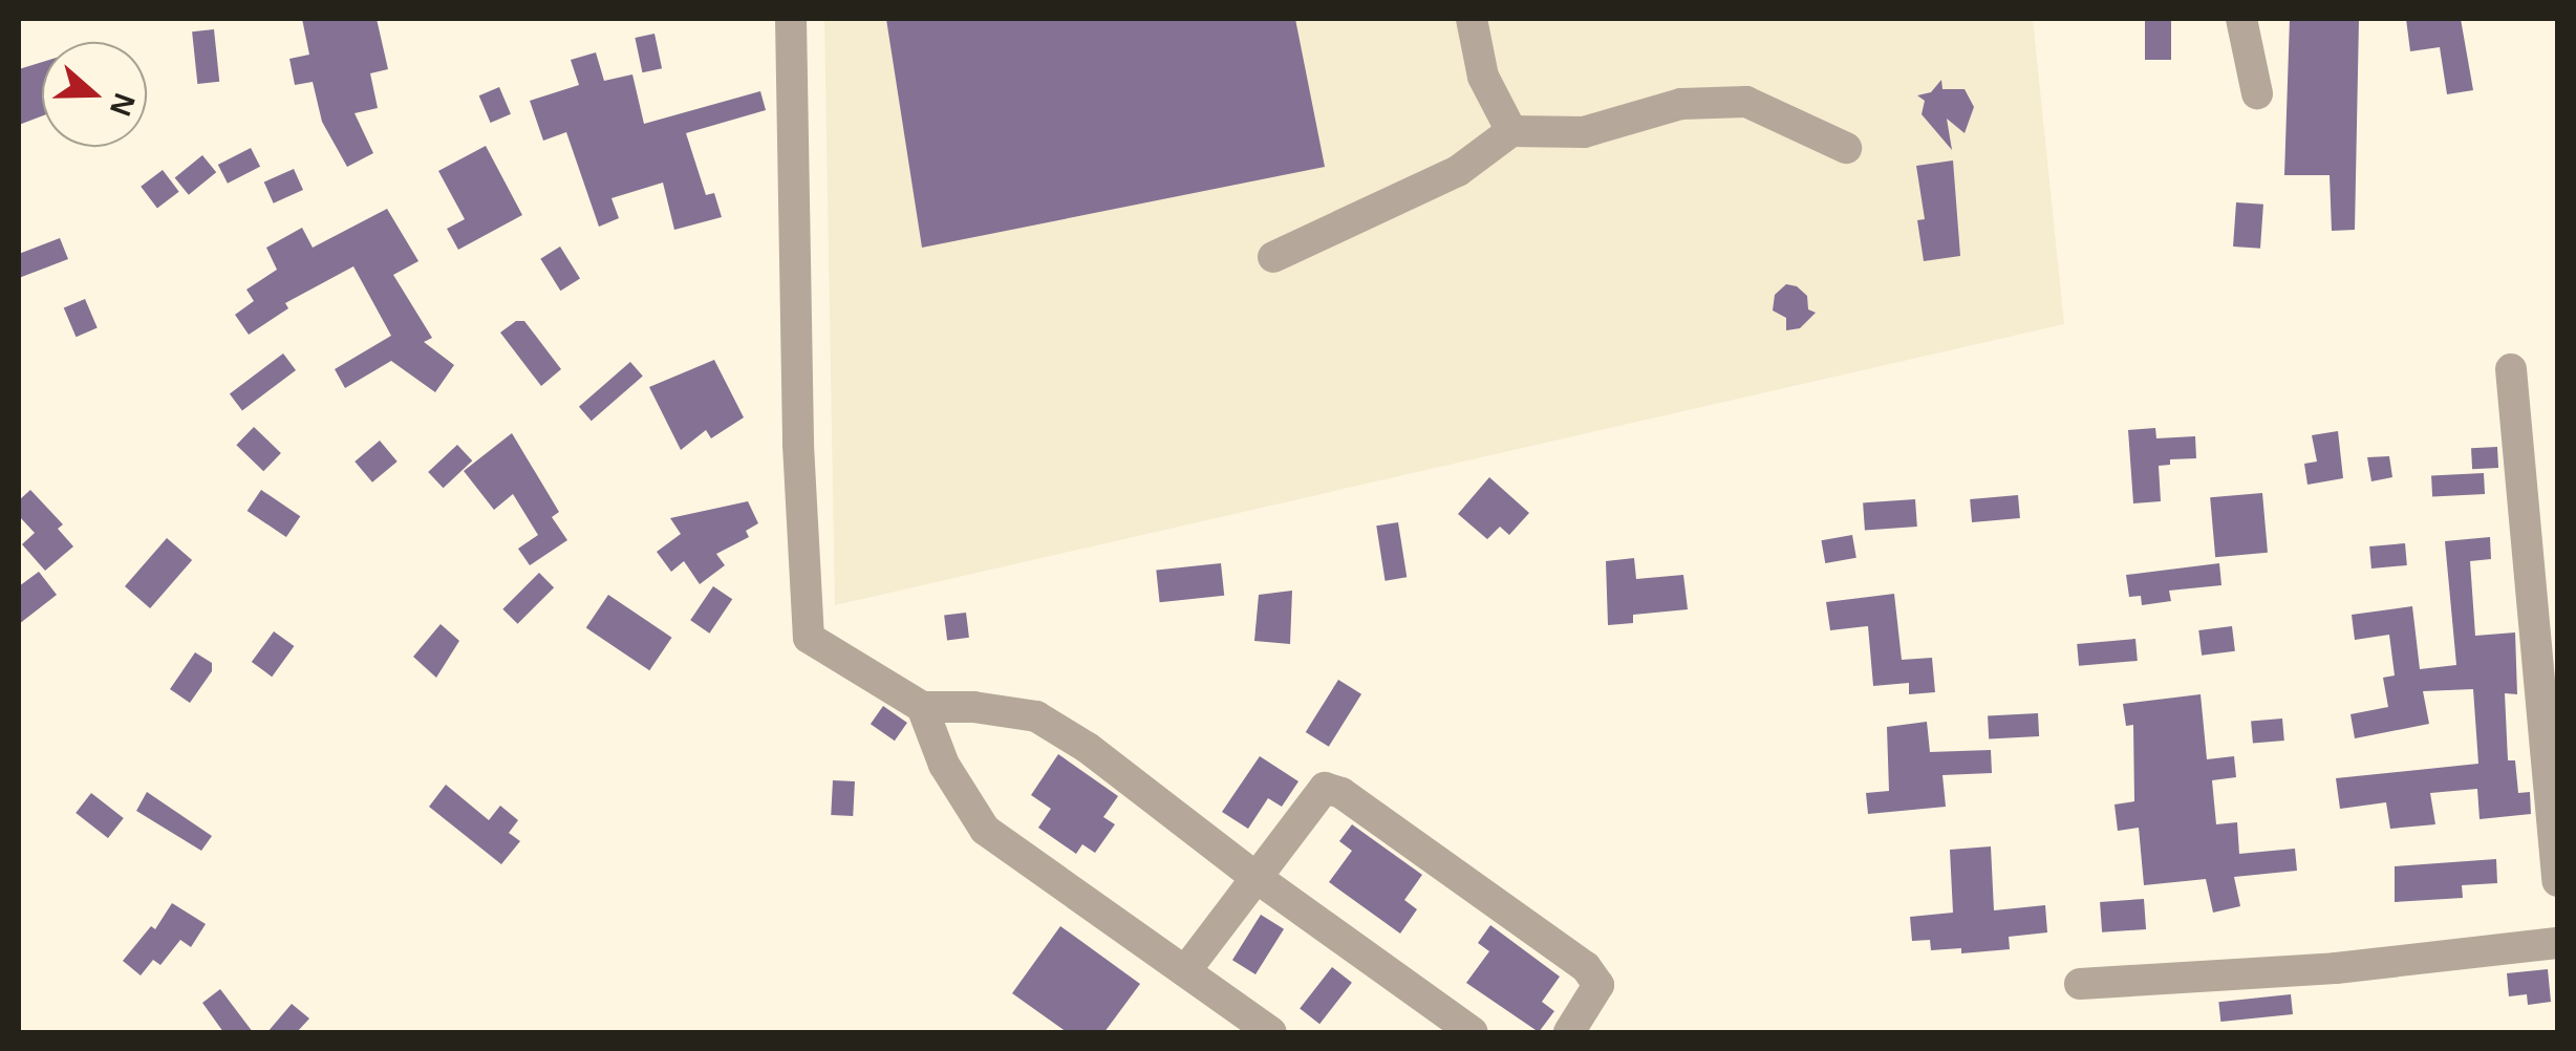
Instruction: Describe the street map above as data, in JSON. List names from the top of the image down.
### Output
{
  "north": "right"
}
